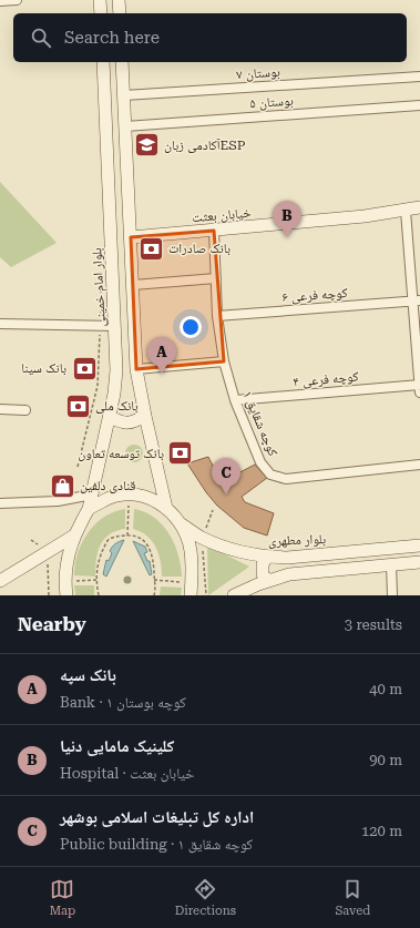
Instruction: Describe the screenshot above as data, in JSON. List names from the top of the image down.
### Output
{
  "streets": {
    "street": [
      "بوستان ۷",
      "بوستان ۵",
      "خیابان بعثت",
      "بلوار امام خمینی",
      "کوچه فرعی ۶",
      "کوچه فرعی ۴",
      "کوچه شقایق ۱",
      "بلوار مطهری"
    ]
  },
  "crossings": [
    ["خیابان بعثت", "کوچه شقایق ۱"],
    ["کوچه فرعی ۶", "کوچه شقایق ۱"],
    ["کوچه فرعی ۴", "کوچه شقایق ۱"]
  ],
  "places": {
    "school or university": ["آکادمی زبانESP"],
    "bank": [
      "بانک صادرات",
      "بانک سینا",
      "بانک ملی",
      "بانک توسعه تعاون"
    ],
    "shop": ["قنادی دلفین"]
  },
  "page": {
    "search": "Search here",
    "pins": ["B", "A", "C"],
    "heading": ["Nearby", "3 results"],
    "list": [
      {
        "mark": "A",
        "name": "بانک سپه",
        "note": "Bank · کوچه بوستان ۱",
        "value": "40 m"
      },
      {
        "mark": "B",
        "name": "کلینیک مامایی دنیا",
        "note": "Hospital · خیابان بعثت",
        "value": "90 m"
      },
      {
        "mark": "C",
        "name": "اداره کل تبلیغات اسلامی بوشهر",
        "note": "Public building · کوچه شقایق ۱",
        "value": "120 m"
      }
    ],
    "nav": ["Map", "Directions", "Saved"]
  }
}
